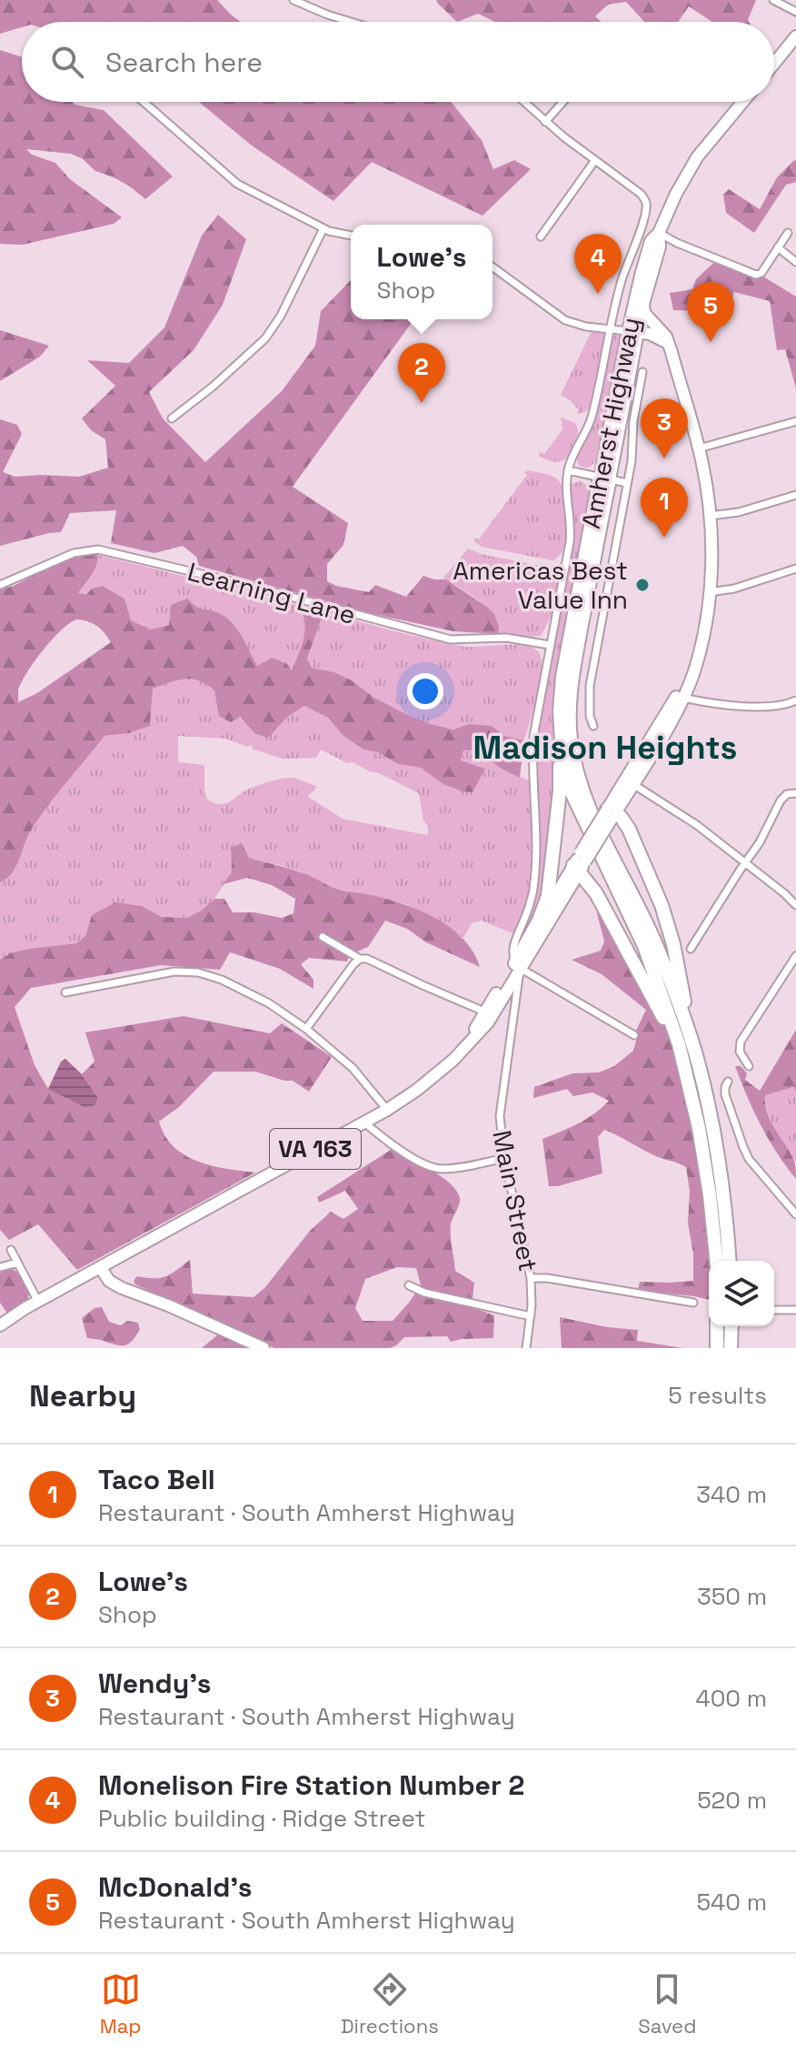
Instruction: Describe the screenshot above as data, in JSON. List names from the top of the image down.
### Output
{
  "streets": {
    "highway": ["Amherst Highway"],
    "main road": ["VA 163"],
    "street": ["Learning Lane", "Main Street"]
  },
  "crossings": [
    ["Learning Lane", "Main Street"],
    ["VA 163", "Main Street"]
  ],
  "districts": ["Madison Heights"],
  "places": ["Americas Best Value Inn"],
  "page": {
    "search": "Search here",
    "popup": ["Lowe's", "Shop"],
    "pins": [
      "4",
      "5",
      "2",
      "3",
      "1"
    ],
    "heading": ["Nearby", "5 results"],
    "list": [
      {
        "mark": "1",
        "name": "Taco Bell",
        "note": "Restaurant · South Amherst Highway",
        "value": "340 m"
      },
      {
        "mark": "2",
        "name": "Lowe's",
        "note": "Shop",
        "value": "350 m"
      },
      {
        "mark": "3",
        "name": "Wendy's",
        "note": "Restaurant · South Amherst Highway",
        "value": "400 m"
      },
      {
        "mark": "4",
        "name": "Monelison Fire Station Number 2",
        "note": "Public building · Ridge Street",
        "value": "520 m"
      },
      {
        "mark": "5",
        "name": "McDonald's",
        "note": "Restaurant · South Amherst Highway",
        "value": "540 m"
      }
    ],
    "nav": ["Map", "Directions", "Saved"]
  }
}
